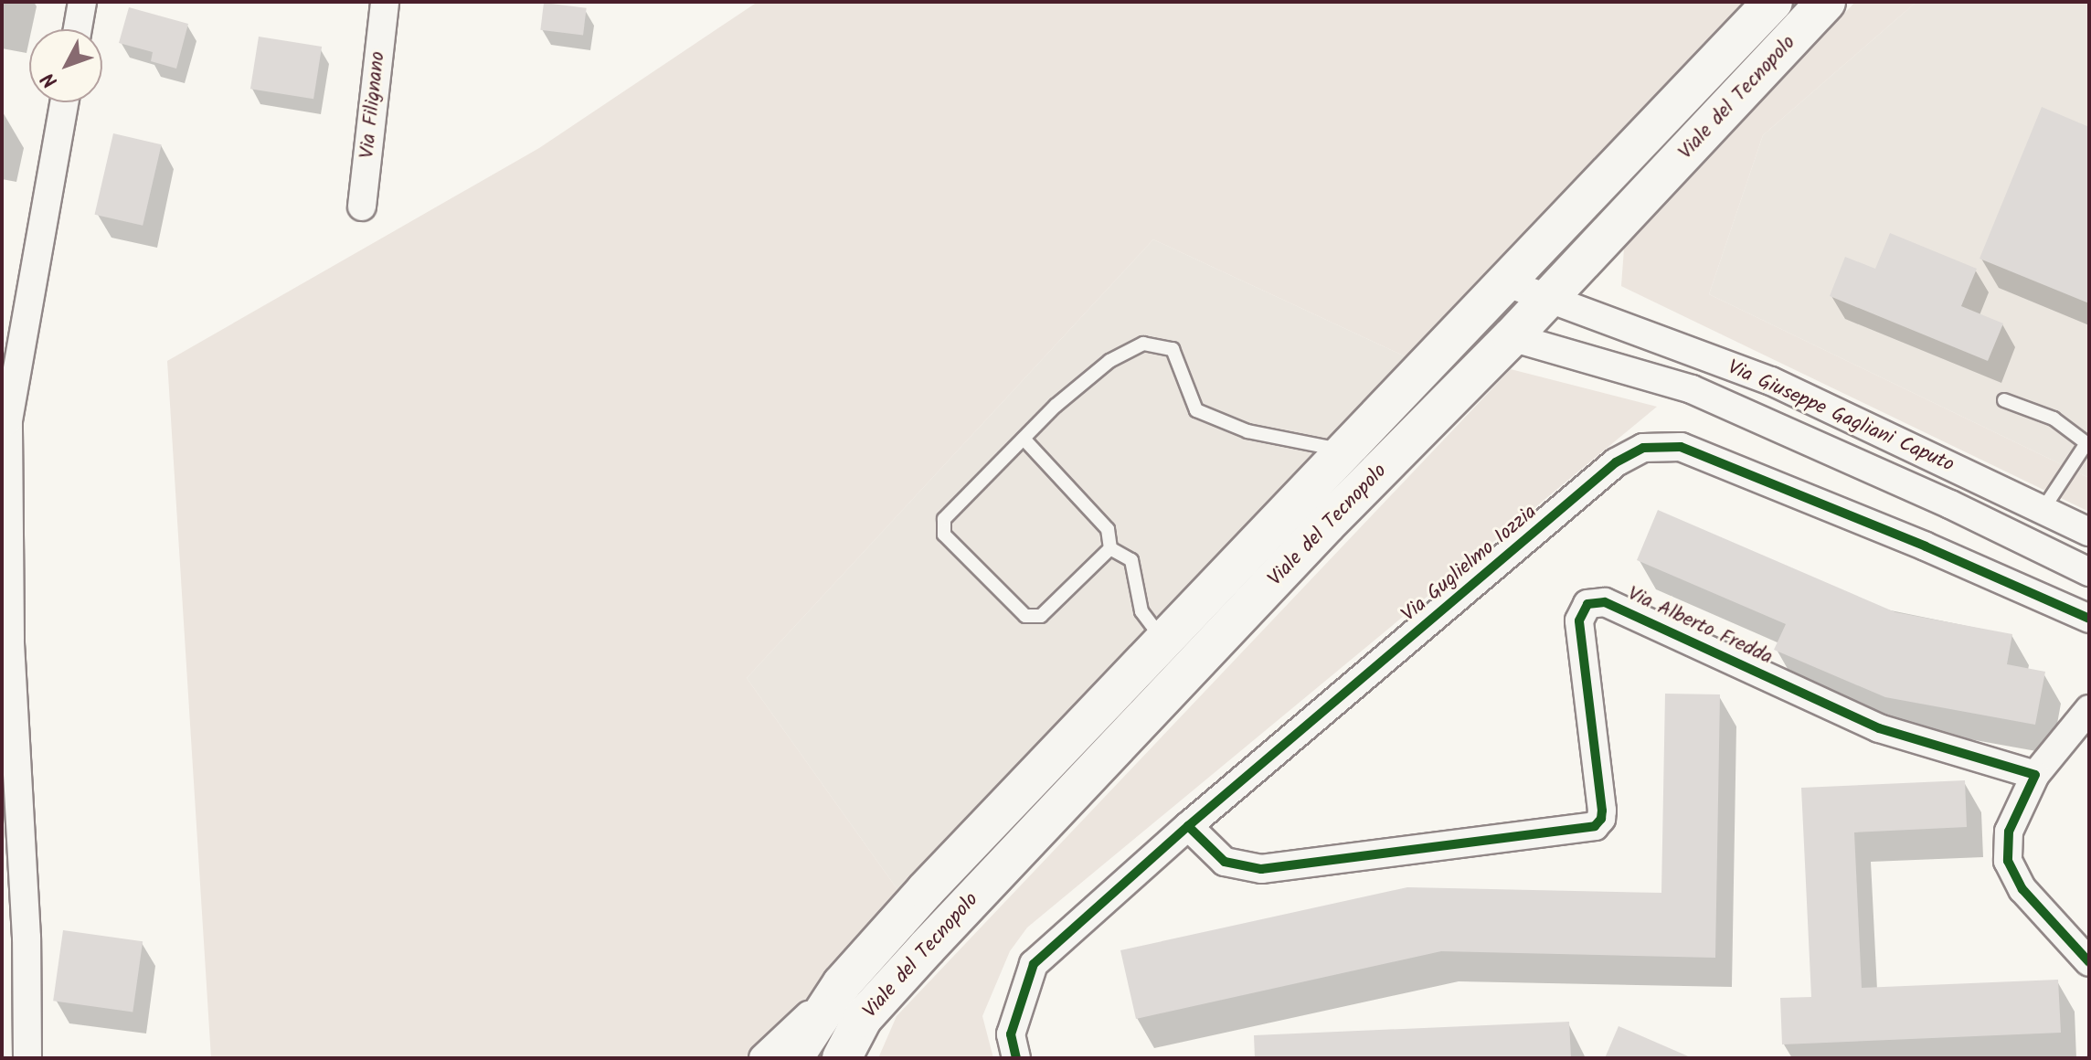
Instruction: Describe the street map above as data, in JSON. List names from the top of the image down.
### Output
{
  "streets": {
    "main road": ["Viale del Tecnopolo"],
    "street": [
      "Via Filignano",
      "Via Giuseppe Gagliani Caputo",
      "Via Guglielmo Iozzia",
      "Via Alberto Fredda"
    ]
  },
  "crossings": [
    ["Viale del Tecnopolo", "Via Giuseppe Gagliani Caputo"],
    ["Via Guglielmo Iozzia", "Via Alberto Fredda"]
  ],
  "north": "bottom left"
}
